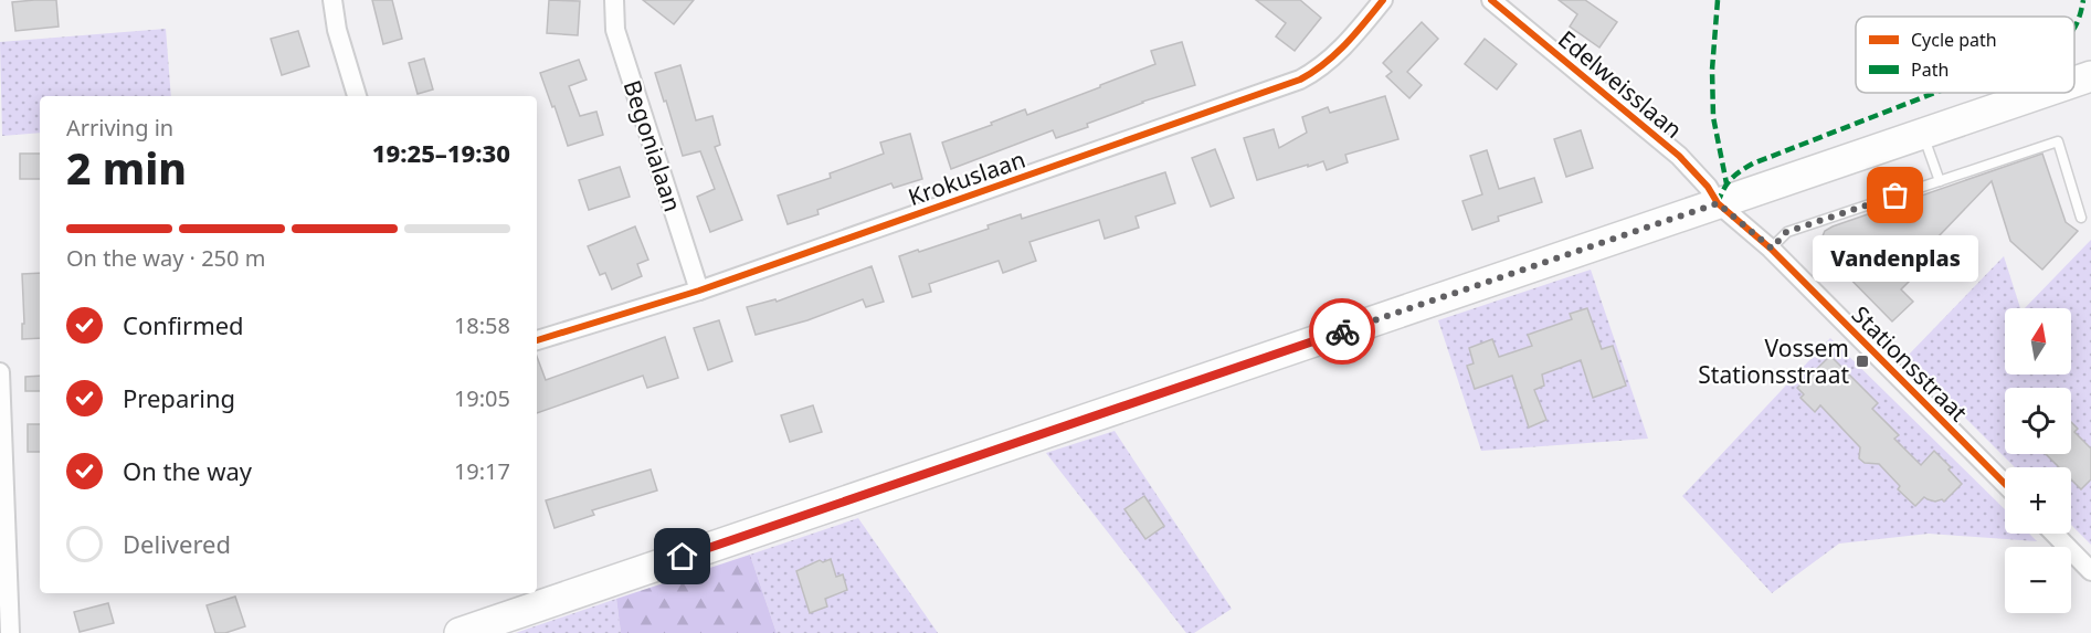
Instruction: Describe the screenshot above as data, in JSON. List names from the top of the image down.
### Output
{
  "streets": {
    "street": [
      "Edelweisslaan",
      "Begonialaan",
      "Krokuslaan",
      "Stationsstraat"
    ]
  },
  "crossings": [
    ["Edelweisslaan", "Stationsstraat"],
    ["Begonialaan", "Krokuslaan"]
  ],
  "places": {
    "other": ["Vandenplas"],
    "transit": ["Vossem Stationsstraat"]
  },
  "legend": ["Cycle path", "Path"],
  "north": "top",
  "page": {
    "heading": ["2 min", "Arriving in", "19:25–19:30"],
    "bar": "On the way · 250 m",
    "bubble": "Vandenplas",
    "list": [
      ["Confirmed", "18:58"],
      ["Preparing", "19:05"],
      ["On the way", "19:17"],
      "Delivered"
    ],
    "map_buttons": ["+", "−"]
  }
}
